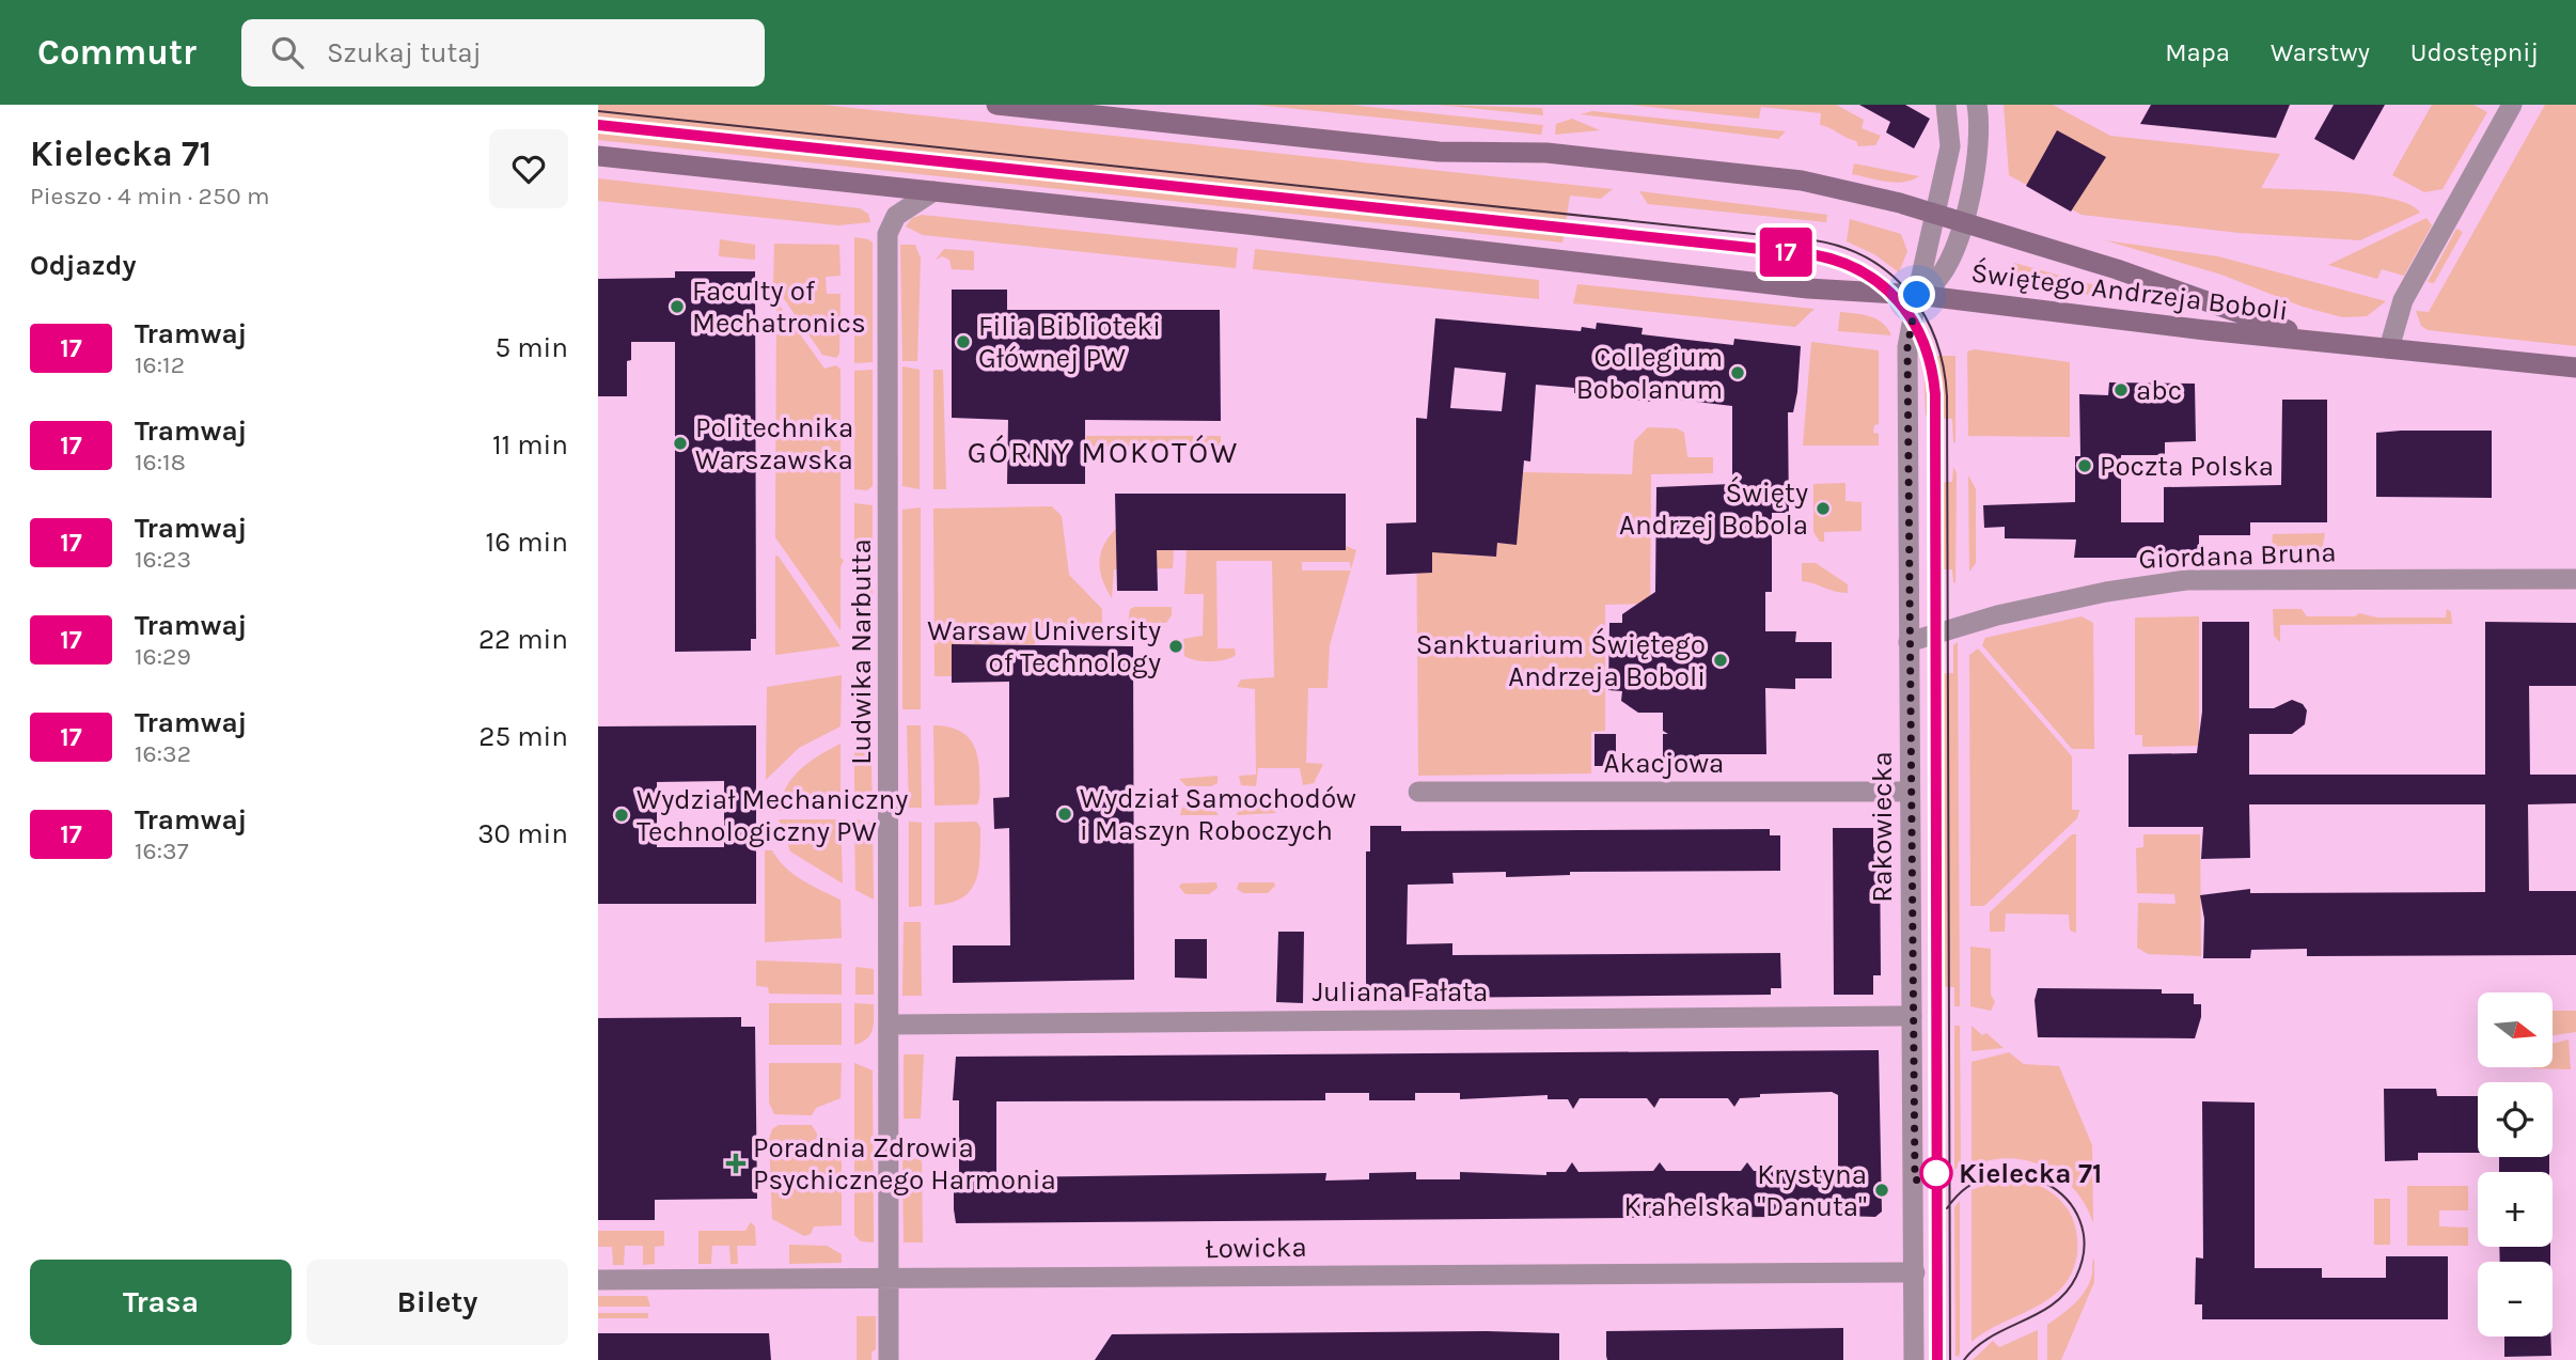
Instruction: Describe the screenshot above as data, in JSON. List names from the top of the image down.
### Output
{
  "streets": {
    "main road": ["Świętego Andrzeja Boboli"],
    "street": [
      "Giordana Bruna",
      "Ludwika Narbutta",
      "Akacjowa",
      "Rakowiecka",
      "Juliana Fałata",
      "Łowicka"
    ]
  },
  "crossings": [
    ["Świętego Andrzeja Boboli", "Ludwika Narbutta"],
    ["Świętego Andrzeja Boboli", "Rakowiecka"],
    ["Giordana Bruna", "Rakowiecka"],
    ["Ludwika Narbutta", "Juliana Fałata"],
    ["Ludwika Narbutta", "Łowicka"],
    ["Akacjowa", "Rakowiecka"],
    ["Rakowiecka", "Juliana Fałata"],
    ["Rakowiecka", "Łowicka"]
  ],
  "districts": ["GÓRNY MOKOTÓW"],
  "places": {
    "other": [
      "Faculty of Mechatronics",
      "Filia Biblioteki Głównej PW",
      "Collegium Bobolanum",
      "abc",
      "Politechnika Warszawska",
      "Poczta Polska",
      "Święty Andrzej Bobola",
      "Warsaw University of Technology",
      "Sanktuarium Świętego Andrzeja Boboli",
      "Wydział Samochodów i Maszyn Roboczych",
      "Wydział Mechaniczny Technologiczny PW",
      "Kielecka 71",
      "Krystyna Krahelska \"Danuta\""
    ],
    "health": ["Poradnia Zdrowia Psychicznego Harmonia"]
  },
  "lines": ["tram line 17"],
  "north": "right",
  "page": {
    "header": "Commutr",
    "search": "Szukaj tutaj",
    "nav": ["Mapa", "Warstwy", "Udostępnij"],
    "heading": [
      ["Kielecka 71", "Pieszo · 4 min · 250 m"],
      "Odjazdy"
    ],
    "on_map": "17",
    "list": [
      {
        "mark": "17",
        "name": "Tramwaj",
        "note": "16:12",
        "value": "5 min"
      },
      {
        "mark": "17",
        "name": "Tramwaj",
        "note": "16:18",
        "value": "11 min"
      },
      {
        "mark": "17",
        "name": "Tramwaj",
        "note": "16:23",
        "value": "16 min"
      },
      {
        "mark": "17",
        "name": "Tramwaj",
        "note": "16:29",
        "value": "22 min"
      },
      {
        "mark": "17",
        "name": "Tramwaj",
        "note": "16:32",
        "value": "25 min"
      },
      {
        "mark": "17",
        "name": "Tramwaj",
        "note": "16:37",
        "value": "30 min"
      }
    ],
    "map_buttons": ["+", "−"],
    "buttons": ["Trasa", "Bilety"]
  }
}
